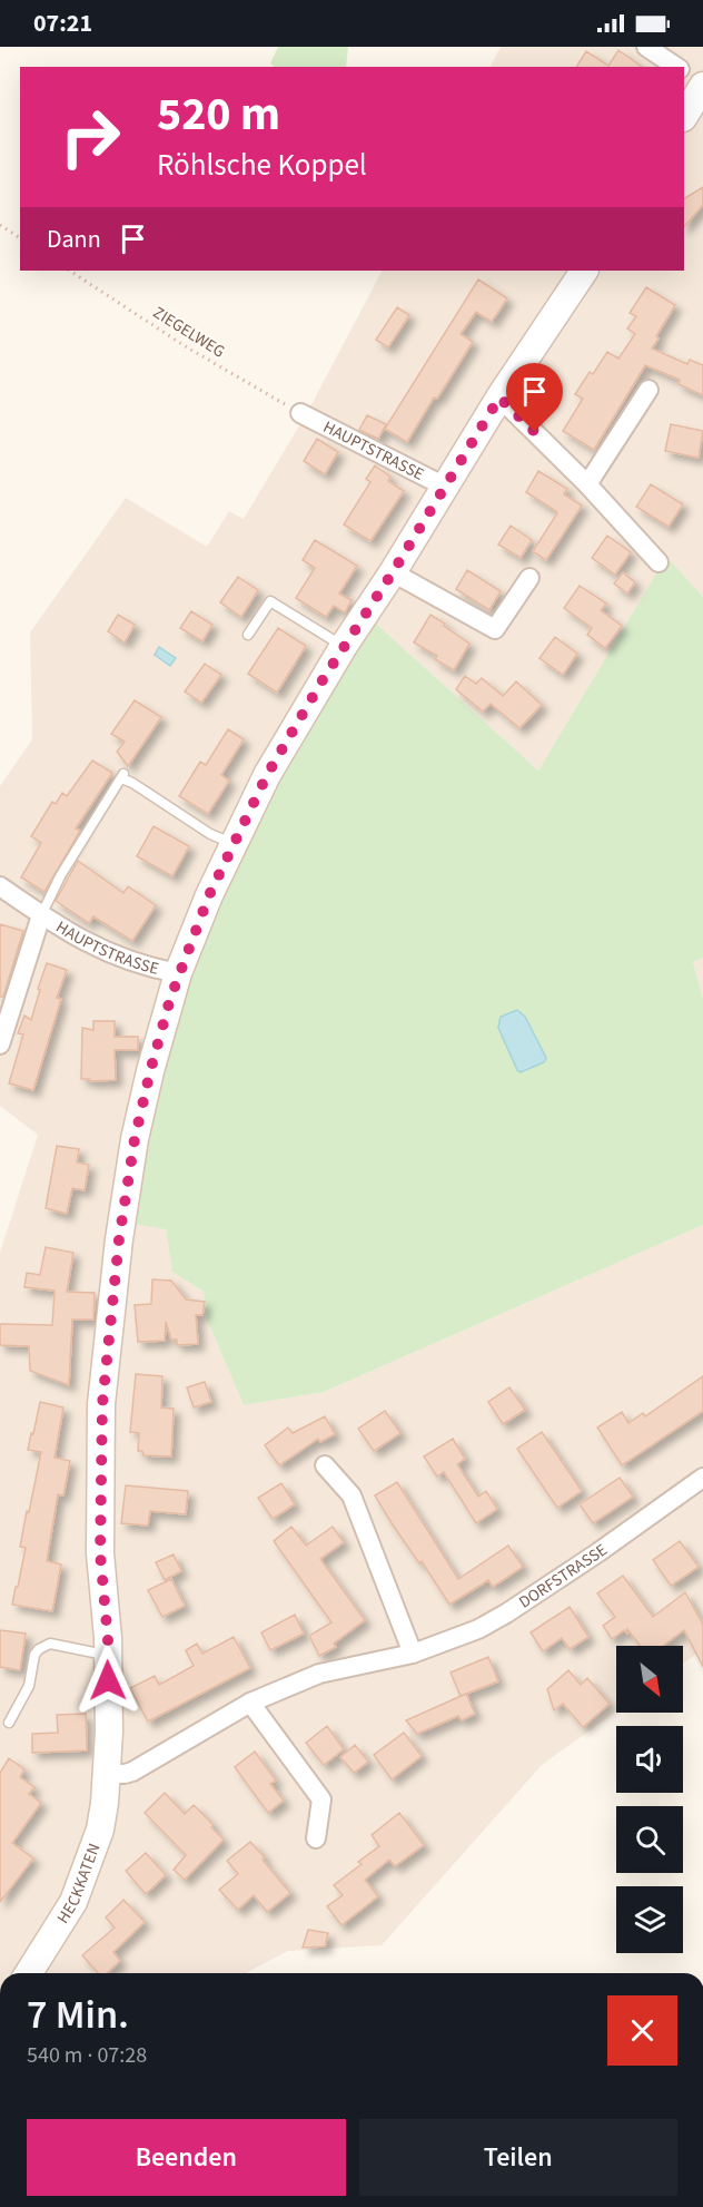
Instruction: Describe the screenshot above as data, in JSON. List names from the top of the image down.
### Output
{
  "streets": {
    "main road": ["HAUPTSTRASSE", "HECKKATEN"],
    "street": ["DORFSTRASSE"],
    "path": ["ZIEGELWEG"]
  },
  "crossings": [
    ["ZIEGELWEG", "HAUPTSTRASSE"],
    ["HAUPTSTRASSE", "DORFSTRASSE"],
    ["HAUPTSTRASSE", "HECKKATEN"],
    ["DORFSTRASSE", "HECKKATEN"]
  ],
  "north": "bottom right",
  "page": {
    "status": "07:21",
    "turn": ["520 m", "Röhlsche Koppel"],
    "then": "Dann",
    "heading": ["7 Min.", "540 m · 07:28"],
    "buttons": ["Beenden", "Teilen"]
  }
}
